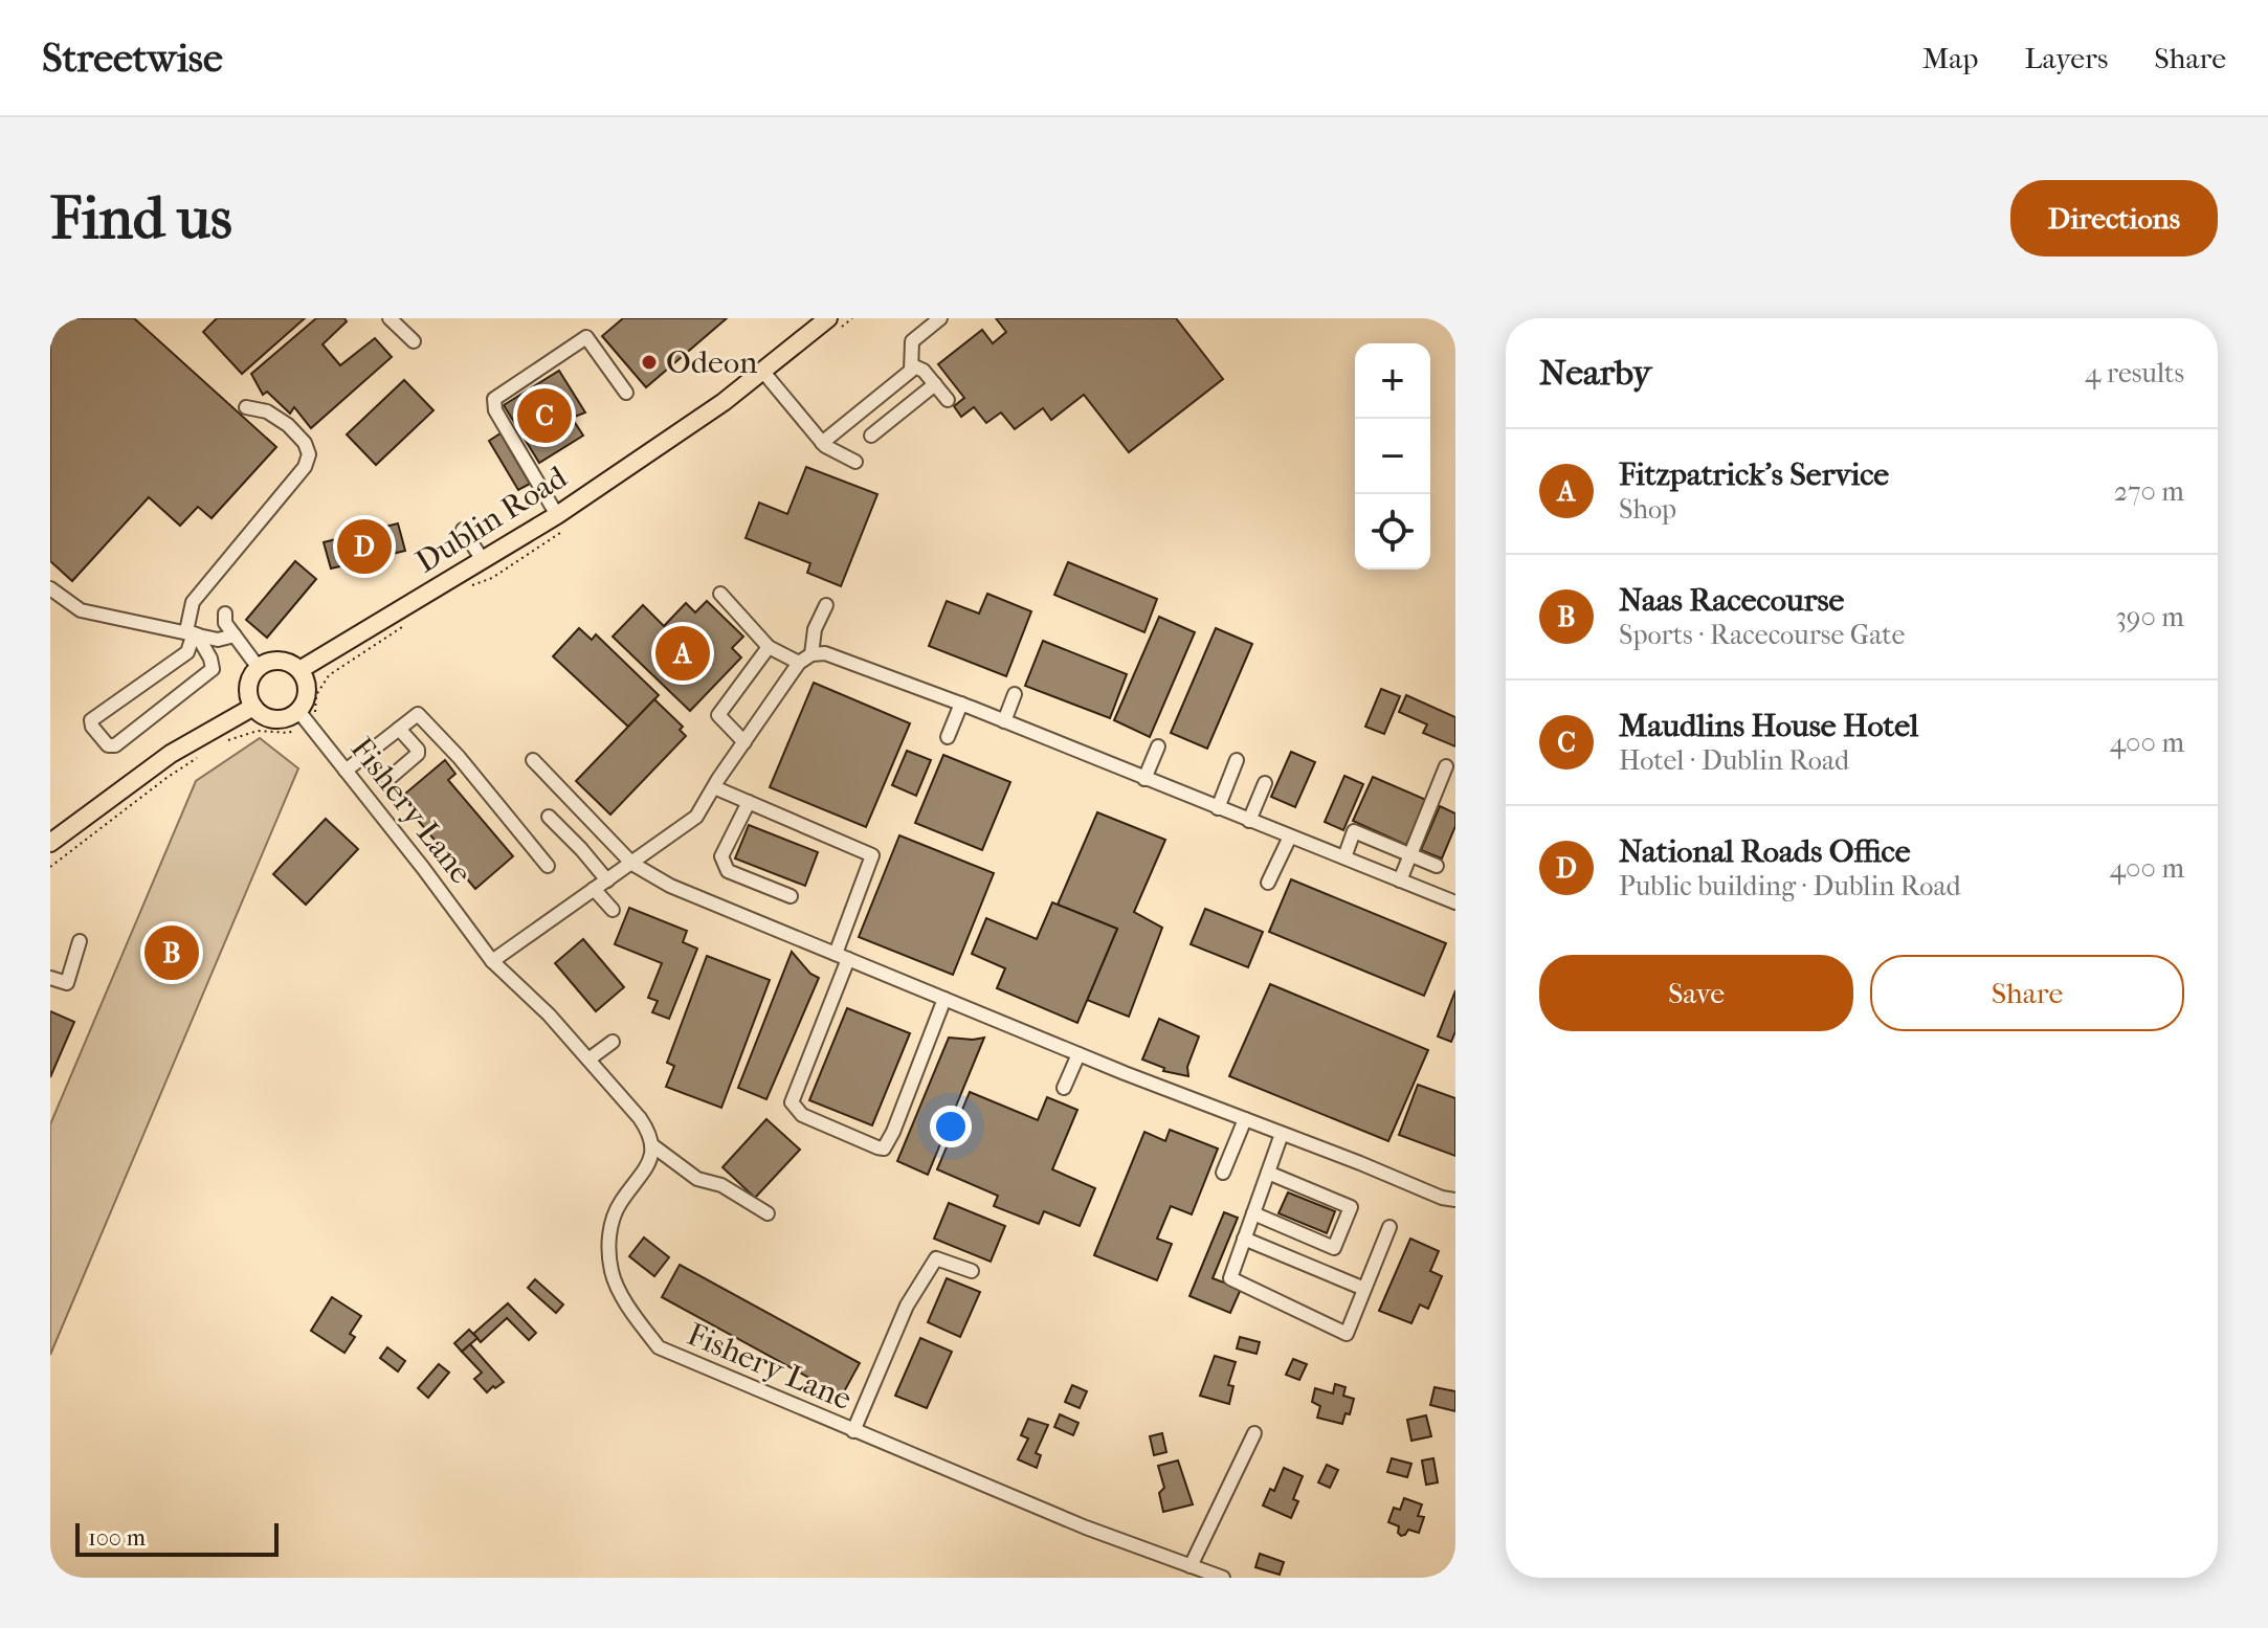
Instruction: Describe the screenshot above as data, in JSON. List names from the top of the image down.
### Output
{
  "streets": {
    "main road": ["Dublin Road"],
    "street": ["Fishery Lane"]
  },
  "crossings": [
    ["Dublin Road", "Fishery Lane"]
  ],
  "places": ["Odeon"],
  "scale_bar": "100 m",
  "page": {
    "header": "Streetwise",
    "nav": ["Map", "Layers", "Share"],
    "buttons": [
      "Directions",
      ["Save", "Share"]
    ],
    "title": "Find us",
    "heading": ["Nearby", "4 results"],
    "map_buttons": ["+", "−"],
    "pins": [
      "C",
      "D",
      "A",
      "B"
    ],
    "list": [
      {
        "mark": "A",
        "name": "Fitzpatrick's Service",
        "note": "Shop",
        "value": "270 m"
      },
      {
        "mark": "B",
        "name": "Naas Racecourse",
        "note": "Sports · Racecourse Gate",
        "value": "390 m"
      },
      {
        "mark": "C",
        "name": "Maudlins House Hotel",
        "note": "Hotel · Dublin Road",
        "value": "400 m"
      },
      {
        "mark": "D",
        "name": "National Roads Office",
        "note": "Public building · Dublin Road",
        "value": "400 m"
      }
    ],
    "scale": "100 m"
  }
}
